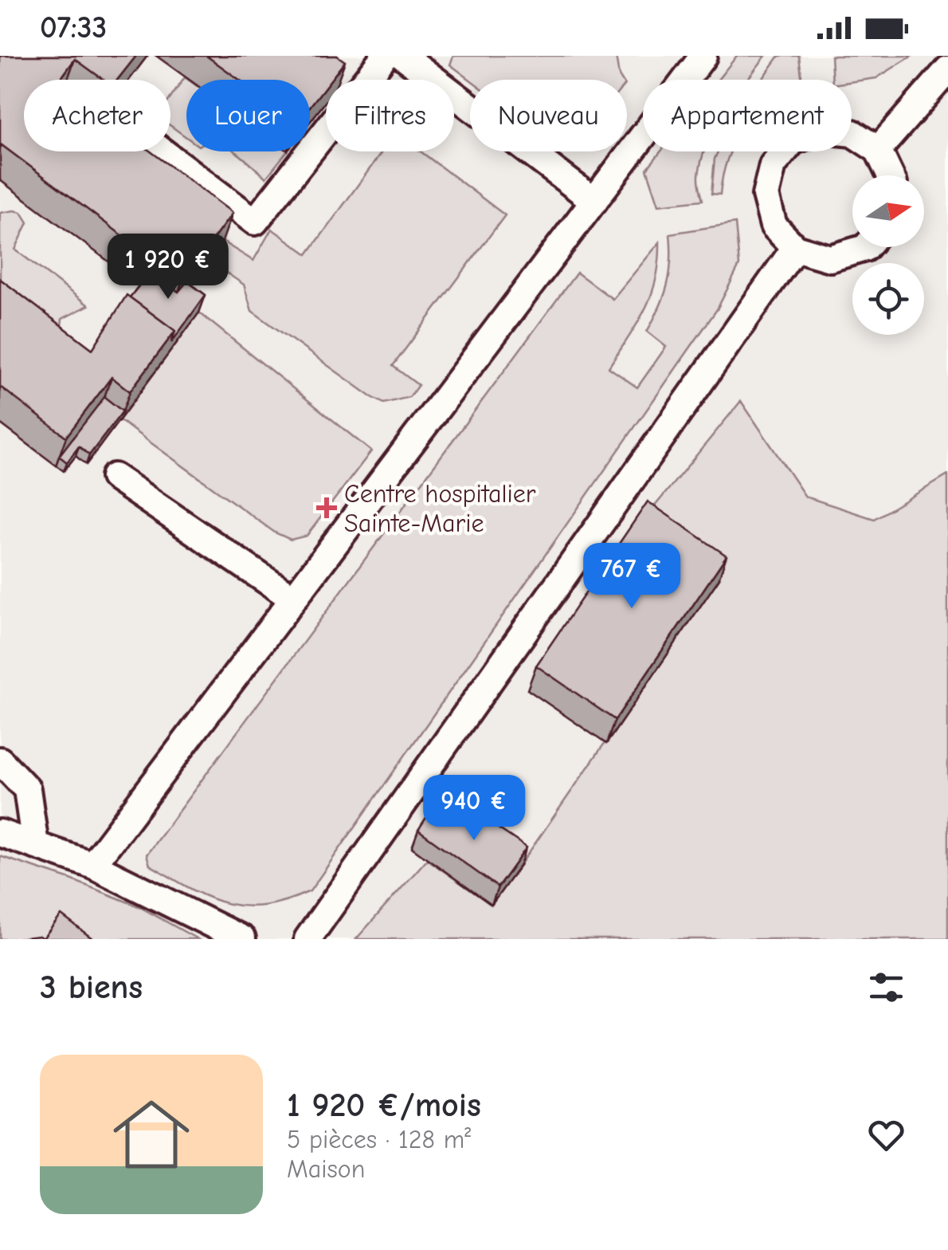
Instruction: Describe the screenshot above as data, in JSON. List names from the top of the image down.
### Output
{
  "places": {
    "health": ["Centre hospitalier Sainte-Marie"]
  },
  "north": "right",
  "page": {
    "status": "07:33",
    "chip": [
      "Acheter",
      "Louer",
      "Filtres",
      "Nouveau",
      "Appartement"
    ],
    "price": ["1 920 €", "767 €", "940 €"],
    "heading": "3 biens",
    "list": [
      {
        "name": "1 920 €/mois",
        "note": "5 pièces · 128 m² · Maison"
      }
    ]
  }
}
